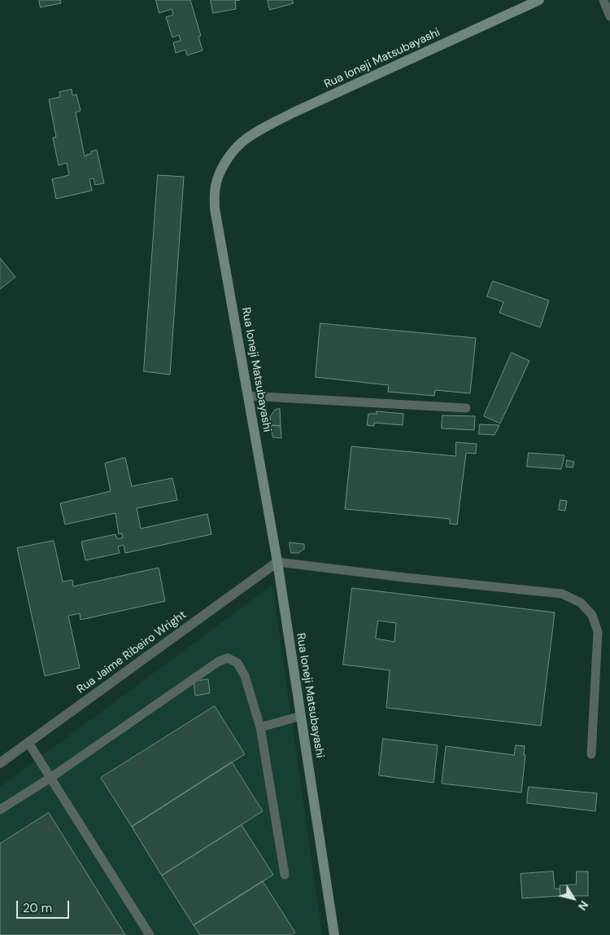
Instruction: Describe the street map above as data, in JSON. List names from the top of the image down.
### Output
{
  "streets": {
    "main road": ["Rua Ioneji Matsubayashi"],
    "street": ["Rua Jaime Ribeiro Wright"]
  },
  "crossings": [
    ["Rua Ioneji Matsubayashi", "Rua Jaime Ribeiro Wright"]
  ],
  "scale_bar": "20 m",
  "north": "bottom right"
}
